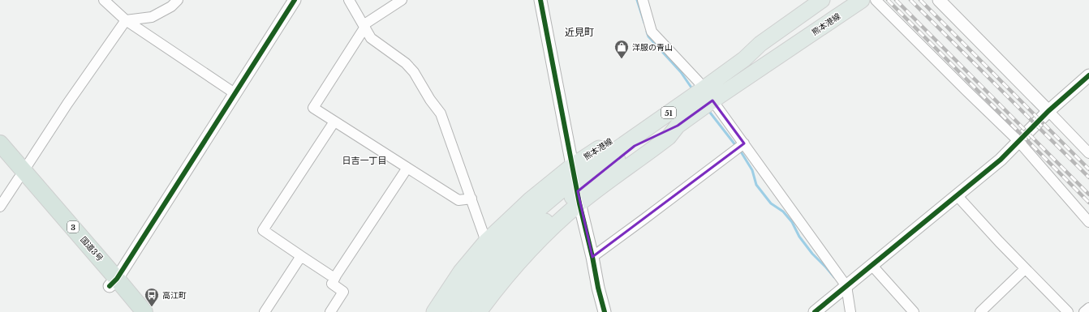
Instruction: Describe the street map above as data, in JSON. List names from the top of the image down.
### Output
{
  "streets": {
    "highway": ["3", "国道3号"],
    "main road": ["熊本港線", "51"]
  },
  "districts": ["近見町", "日吉一丁目"],
  "places": {
    "shop": ["洋服の青山"],
    "bus stop": ["高江町"]
  }
}
